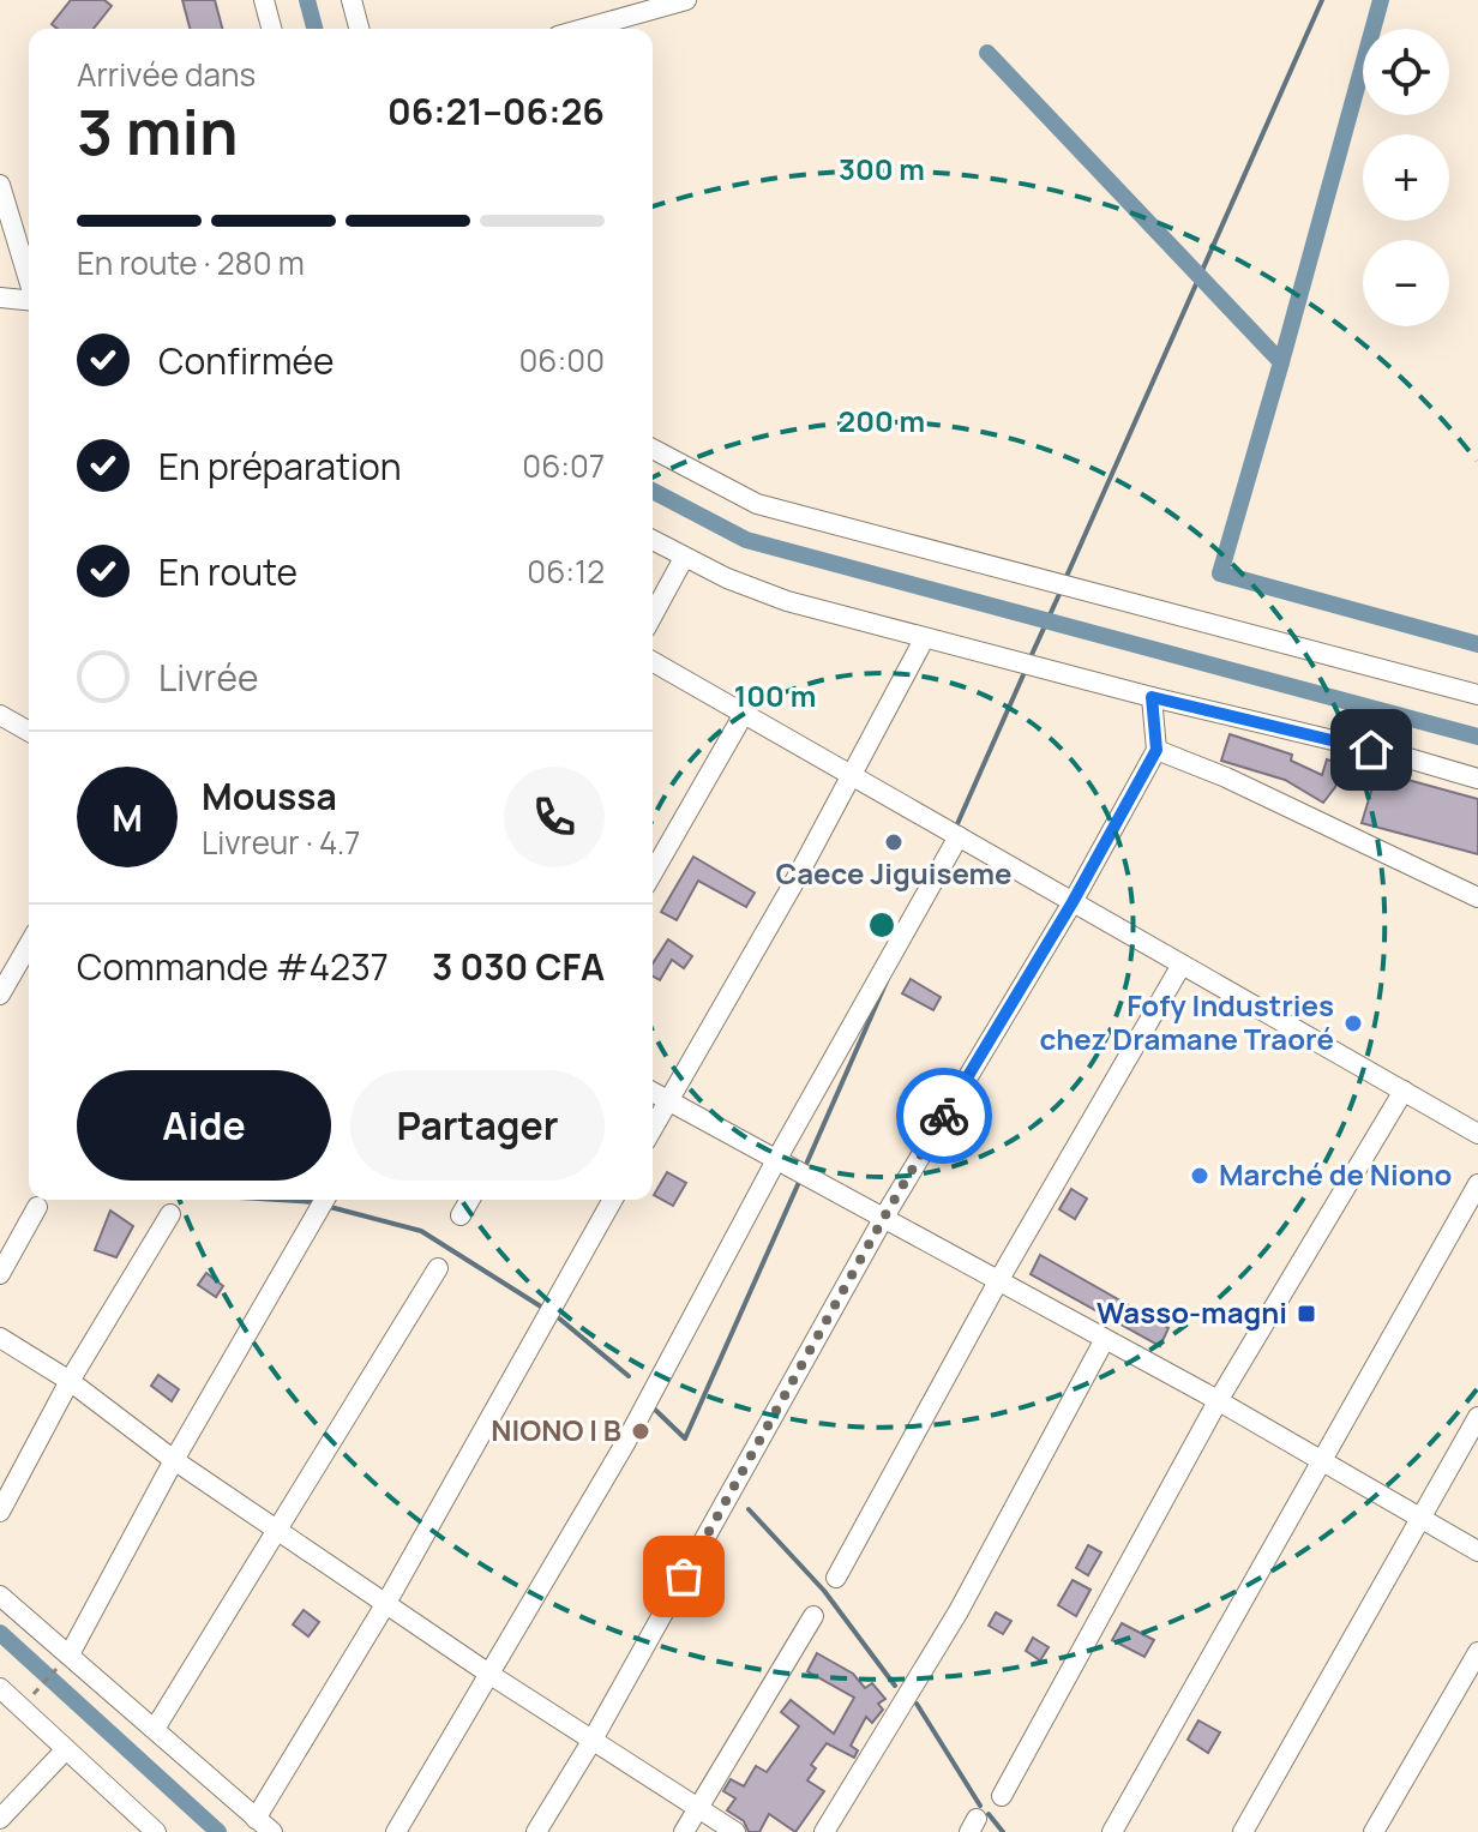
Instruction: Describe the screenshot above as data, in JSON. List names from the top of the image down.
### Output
{
  "places": {
    "other": [
      "Caece Jiguiseme",
      "Fofy Industries chez Dramane Traoré",
      "Marché de Niono",
      "NIONO I B"
    ],
    "transit": ["Wasso-magni"]
  },
  "page": {
    "map_buttons": ["+", "−"],
    "heading": ["3 min", "Arrivée dans", "06:21–06:26"],
    "panel": [
      "Moussa",
      "Livreur · 4.7",
      "Commande #4237",
      "3 030 CFA"
    ],
    "bar": "En route · 280 m",
    "list": [
      ["Confirmée", "06:00"],
      ["En préparation", "06:07"],
      ["En route", "06:12"],
      "Livrée"
    ],
    "round": "M",
    "buttons": ["Aide", "Partager"]
  },
  "rings": ["300 m", "200 m", "100 m"]
}
